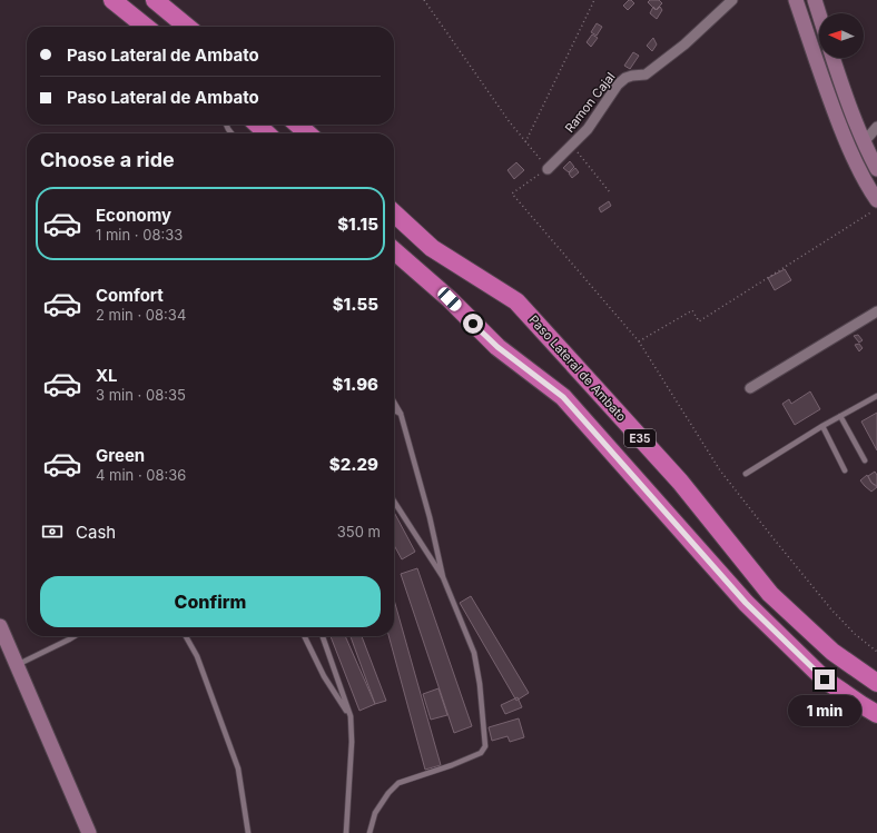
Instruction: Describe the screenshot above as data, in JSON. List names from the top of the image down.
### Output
{
  "streets": {
    "highway": ["Paso Lateral de Ambato", "E35"],
    "street": ["Ramon Cajal"]
  },
  "north": "left",
  "page": {
    "banner": ["Paso Lateral de Ambato", "Paso Lateral de Ambato"],
    "heading": "Choose a ride",
    "list": [
      {
        "name": "Economy",
        "note": "1 min · 08:33",
        "value": "$1.15"
      },
      {
        "name": "Comfort",
        "note": "2 min · 08:34",
        "value": "$1.55"
      },
      {
        "name": "XL",
        "note": "3 min · 08:35",
        "value": "$1.96"
      },
      {
        "name": "Green",
        "note": "4 min · 08:36",
        "value": "$2.29"
      }
    ],
    "pay": ["Cash", "350 m"],
    "buttons": "Confirm",
    "bubble": "1 min"
  }
}
